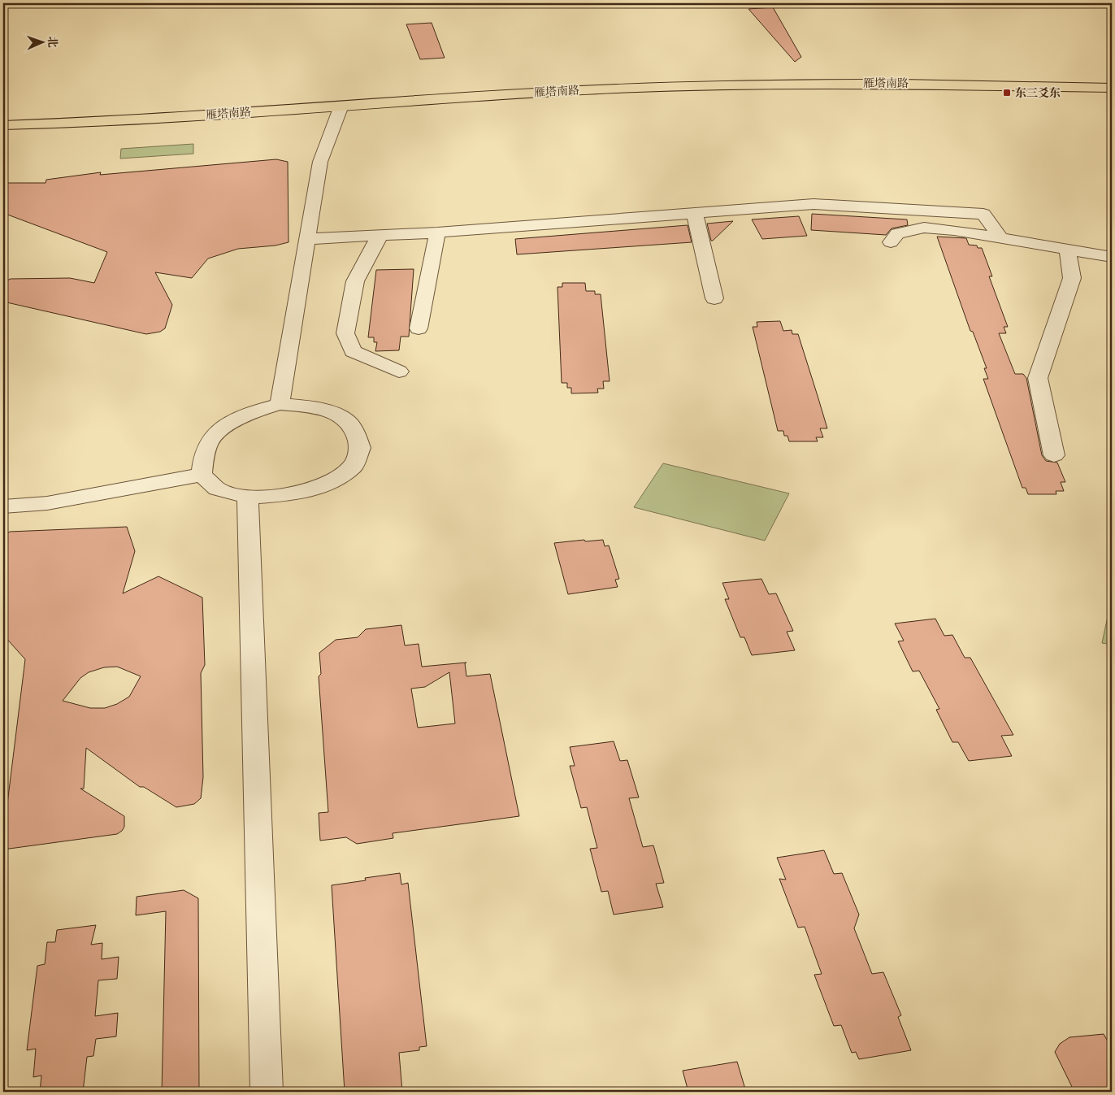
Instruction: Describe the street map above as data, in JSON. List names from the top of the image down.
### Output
{
  "streets": {
    "main road": ["雁塔南路"]
  },
  "places": {
    "transit": ["东三爻东"]
  },
  "north": "right"
}
